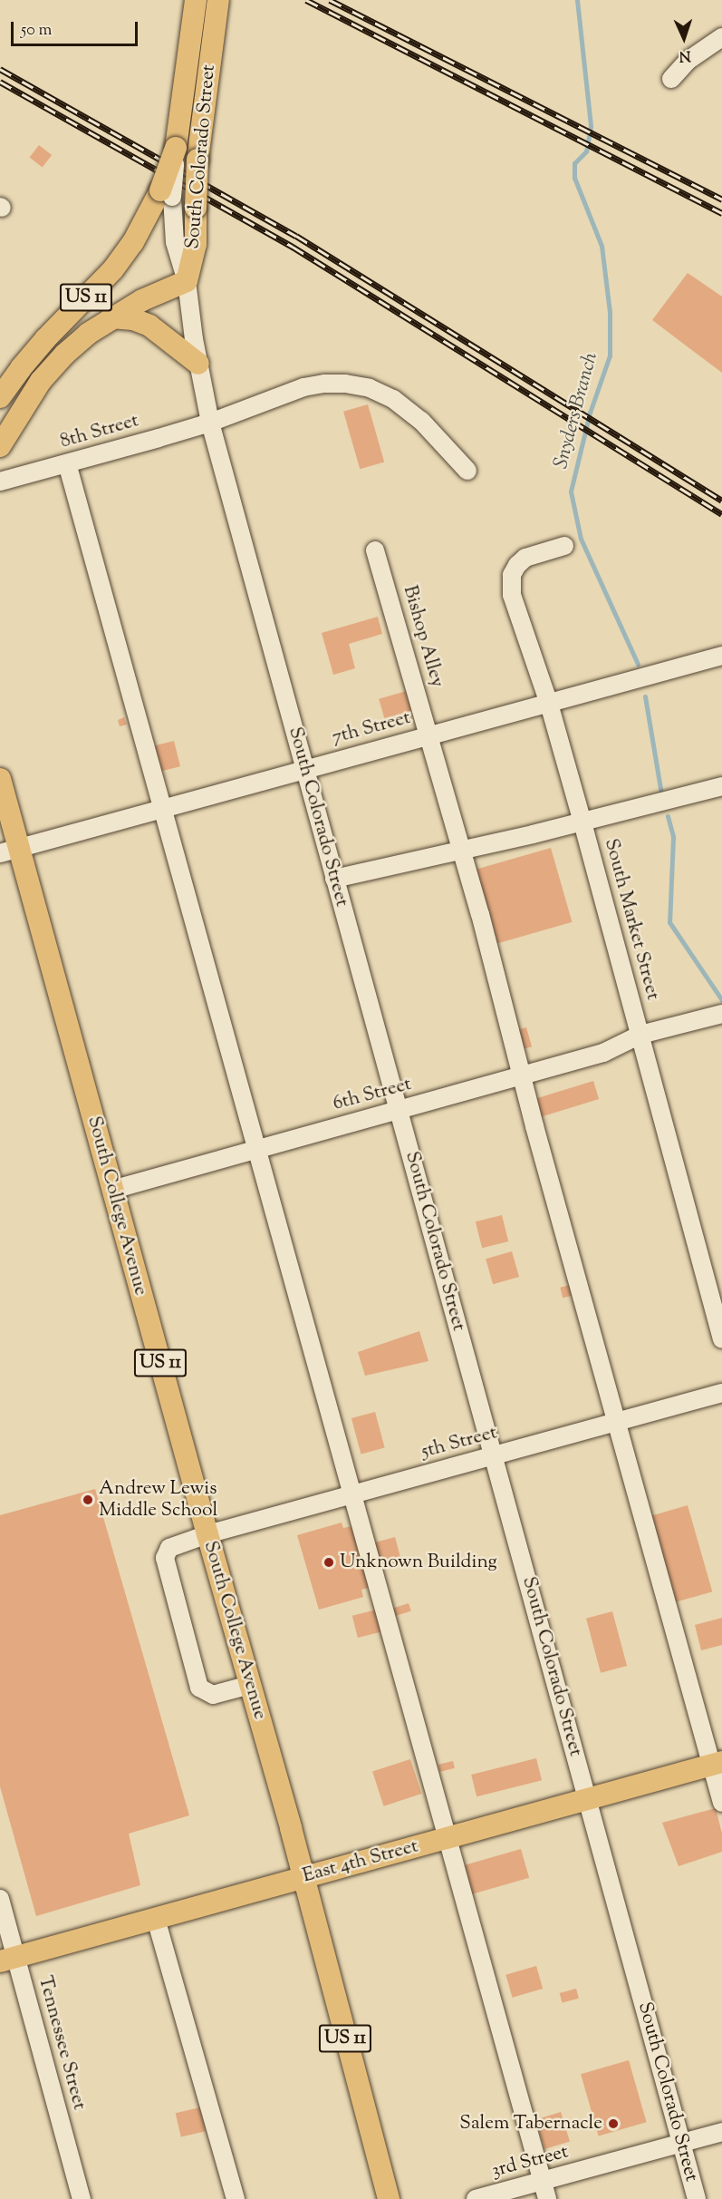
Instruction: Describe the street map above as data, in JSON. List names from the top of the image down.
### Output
{
  "streets": {
    "main road": [
      "South Colorado Street",
      "US 11",
      "South College Avenue",
      "East 4th Street"
    ],
    "street": [
      "8th Street",
      "Bishop Alley",
      "7th Street",
      "South Market Street",
      "6th Street",
      "5th Street",
      "Tennessee Street",
      "3rd Street"
    ]
  },
  "crossings": [
    ["South Colorado Street", "US 11"],
    ["South Colorado Street", "8th Street"],
    ["South Colorado Street", "7th Street"],
    ["South Colorado Street", "6th Street"],
    ["South Colorado Street", "5th Street"],
    ["South Colorado Street", "East 4th Street"],
    ["South Colorado Street", "3rd Street"],
    ["Bishop Alley", "7th Street"],
    ["Bishop Alley", "6th Street"],
    ["Bishop Alley", "5th Street"],
    ["Bishop Alley", "East 4th Street"],
    ["7th Street", "South Market Street"],
    ["7th Street", "South College Avenue"],
    ["South Market Street", "6th Street"],
    ["6th Street", "South College Avenue"],
    ["South College Avenue", "5th Street"],
    ["South College Avenue", "East 4th Street"],
    ["East 4th Street", "Tennessee Street"]
  ],
  "water": ["Snyders Branch"],
  "places": ["Andrew Lewis Middle School", "Unknown Building", "Salem Tabernacle"],
  "scale_bar": "50 m",
  "north": "bottom"
}
